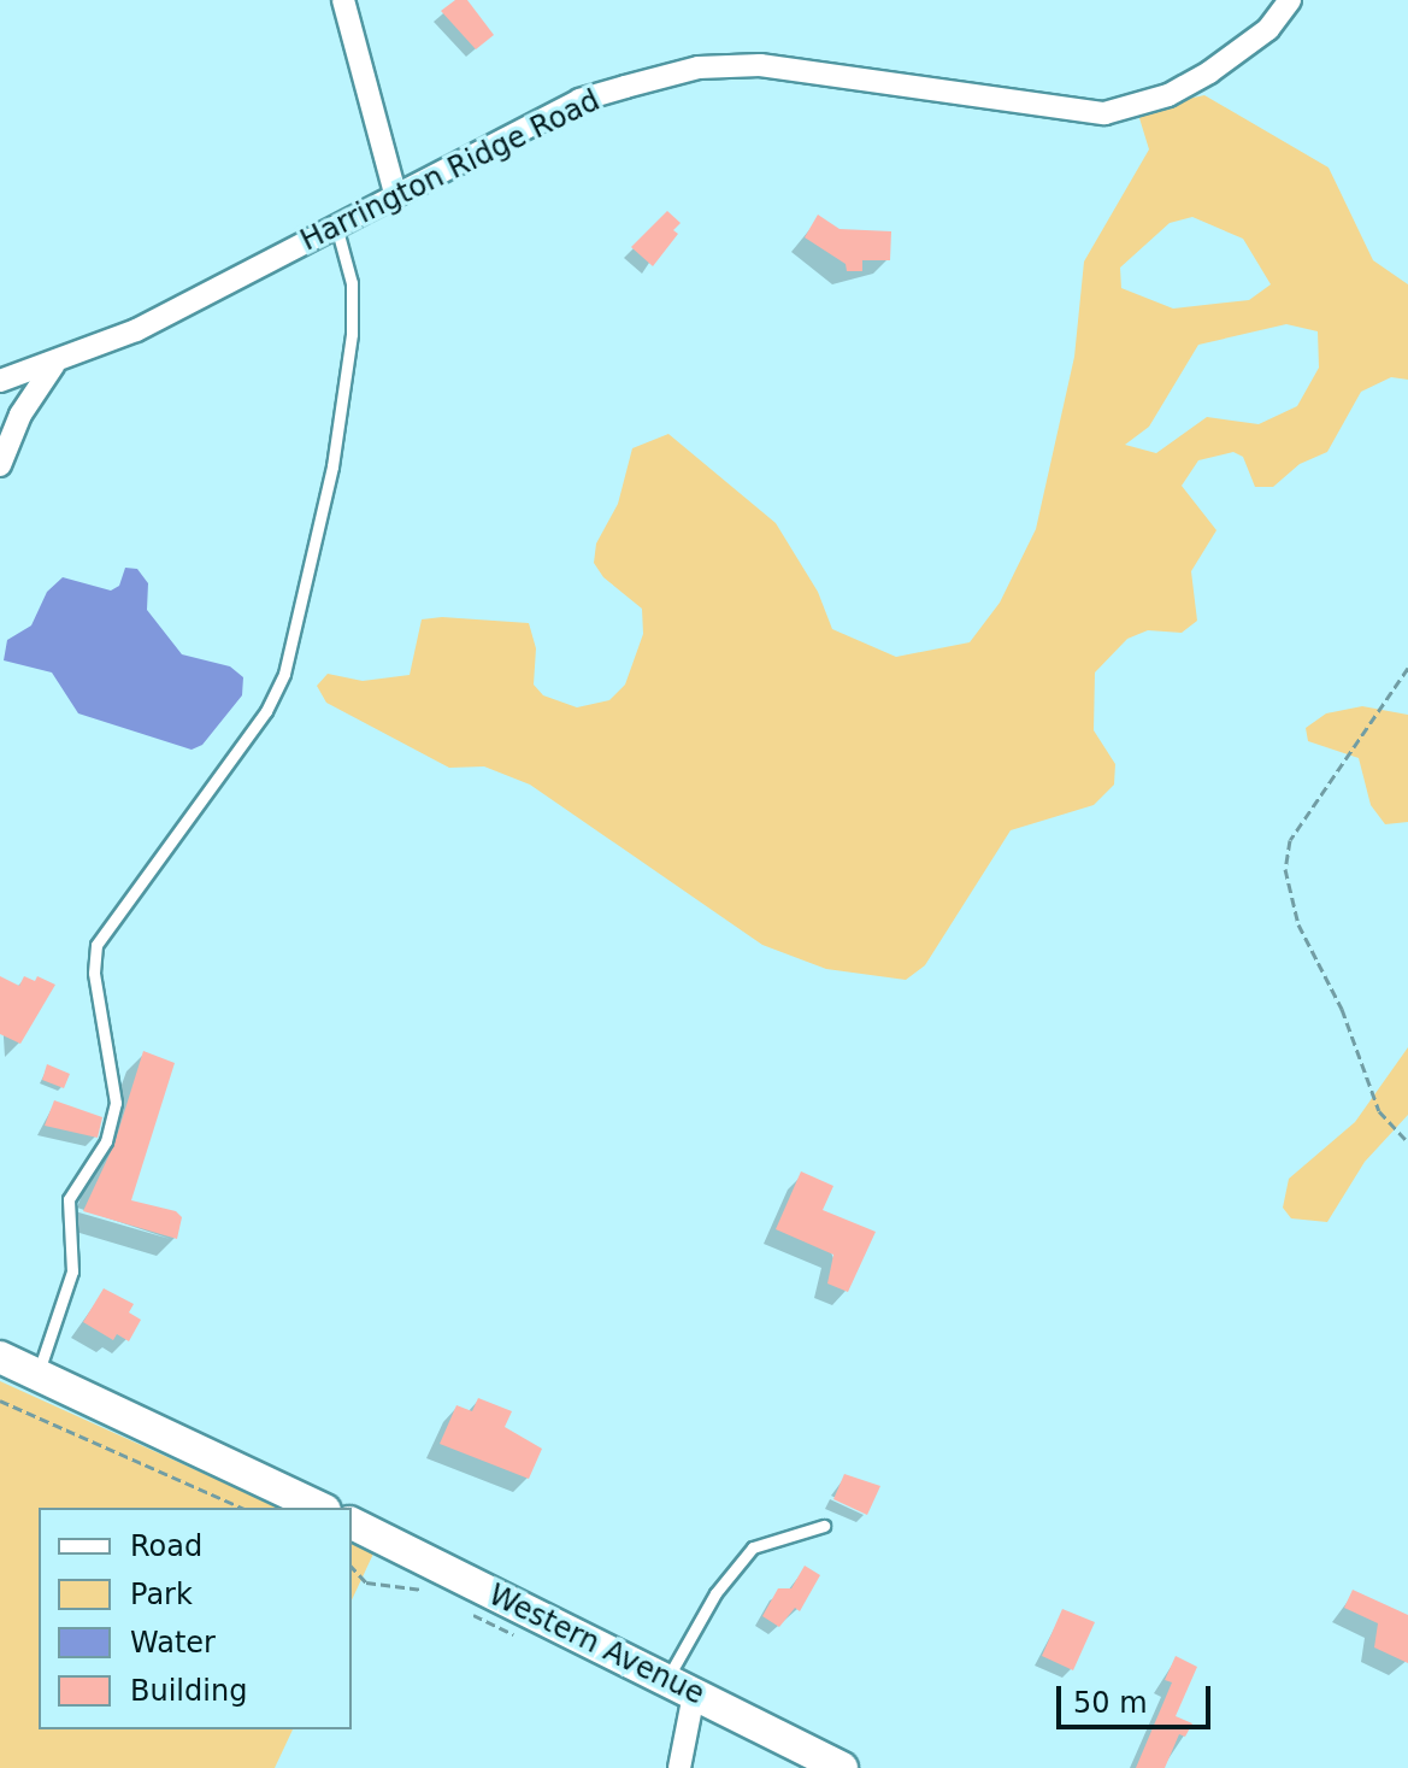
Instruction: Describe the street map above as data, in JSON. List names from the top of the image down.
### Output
{
  "streets": {
    "street": ["Harrington Ridge Road", "Western Avenue"]
  },
  "legend": [
    "Road",
    "Park",
    "Water",
    "Building"
  ],
  "scale_bar": "50 m"
}
